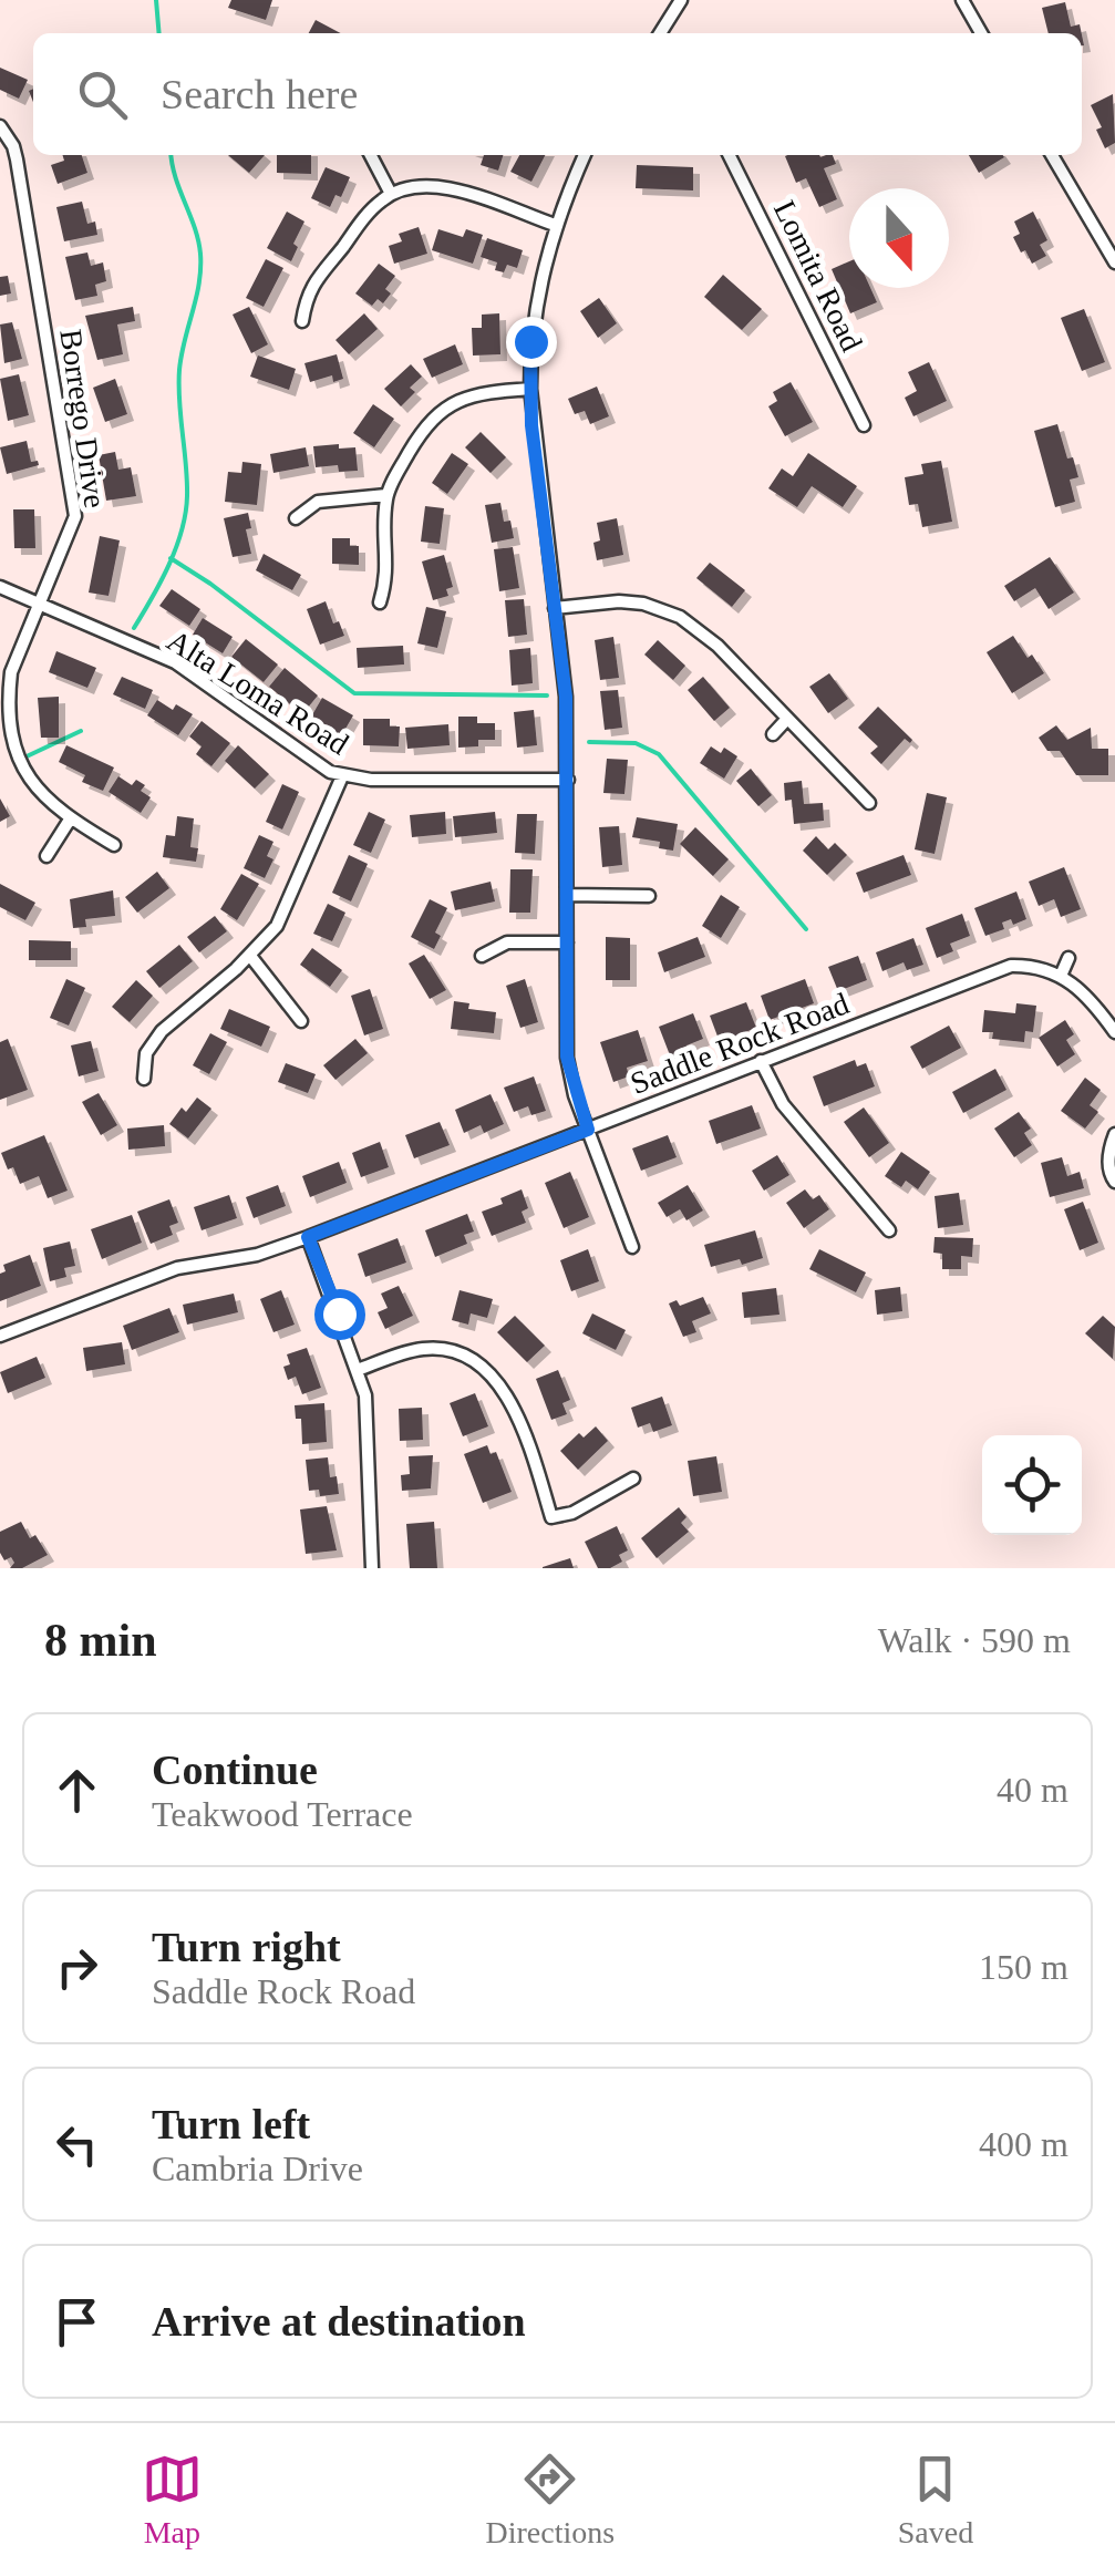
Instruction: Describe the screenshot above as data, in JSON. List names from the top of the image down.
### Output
{
  "streets": {
    "street": [
      "Lomita Road",
      "Borrego Drive",
      "Alta Loma Road",
      "Saddle Rock Road"
    ]
  },
  "crossings": [
    ["Borrego Drive", "Alta Loma Road"]
  ],
  "north": "bottom",
  "page": {
    "search": "Search here",
    "heading": ["8 min", "Walk · 590 m"],
    "list": [
      ["Continue", "Teakwood Terrace", "40 m"],
      ["Turn right", "Saddle Rock Road", "150 m"],
      ["Turn left", "Cambria Drive", "400 m"],
      "Arrive at destination"
    ],
    "nav": ["Map", "Directions", "Saved"]
  }
}
